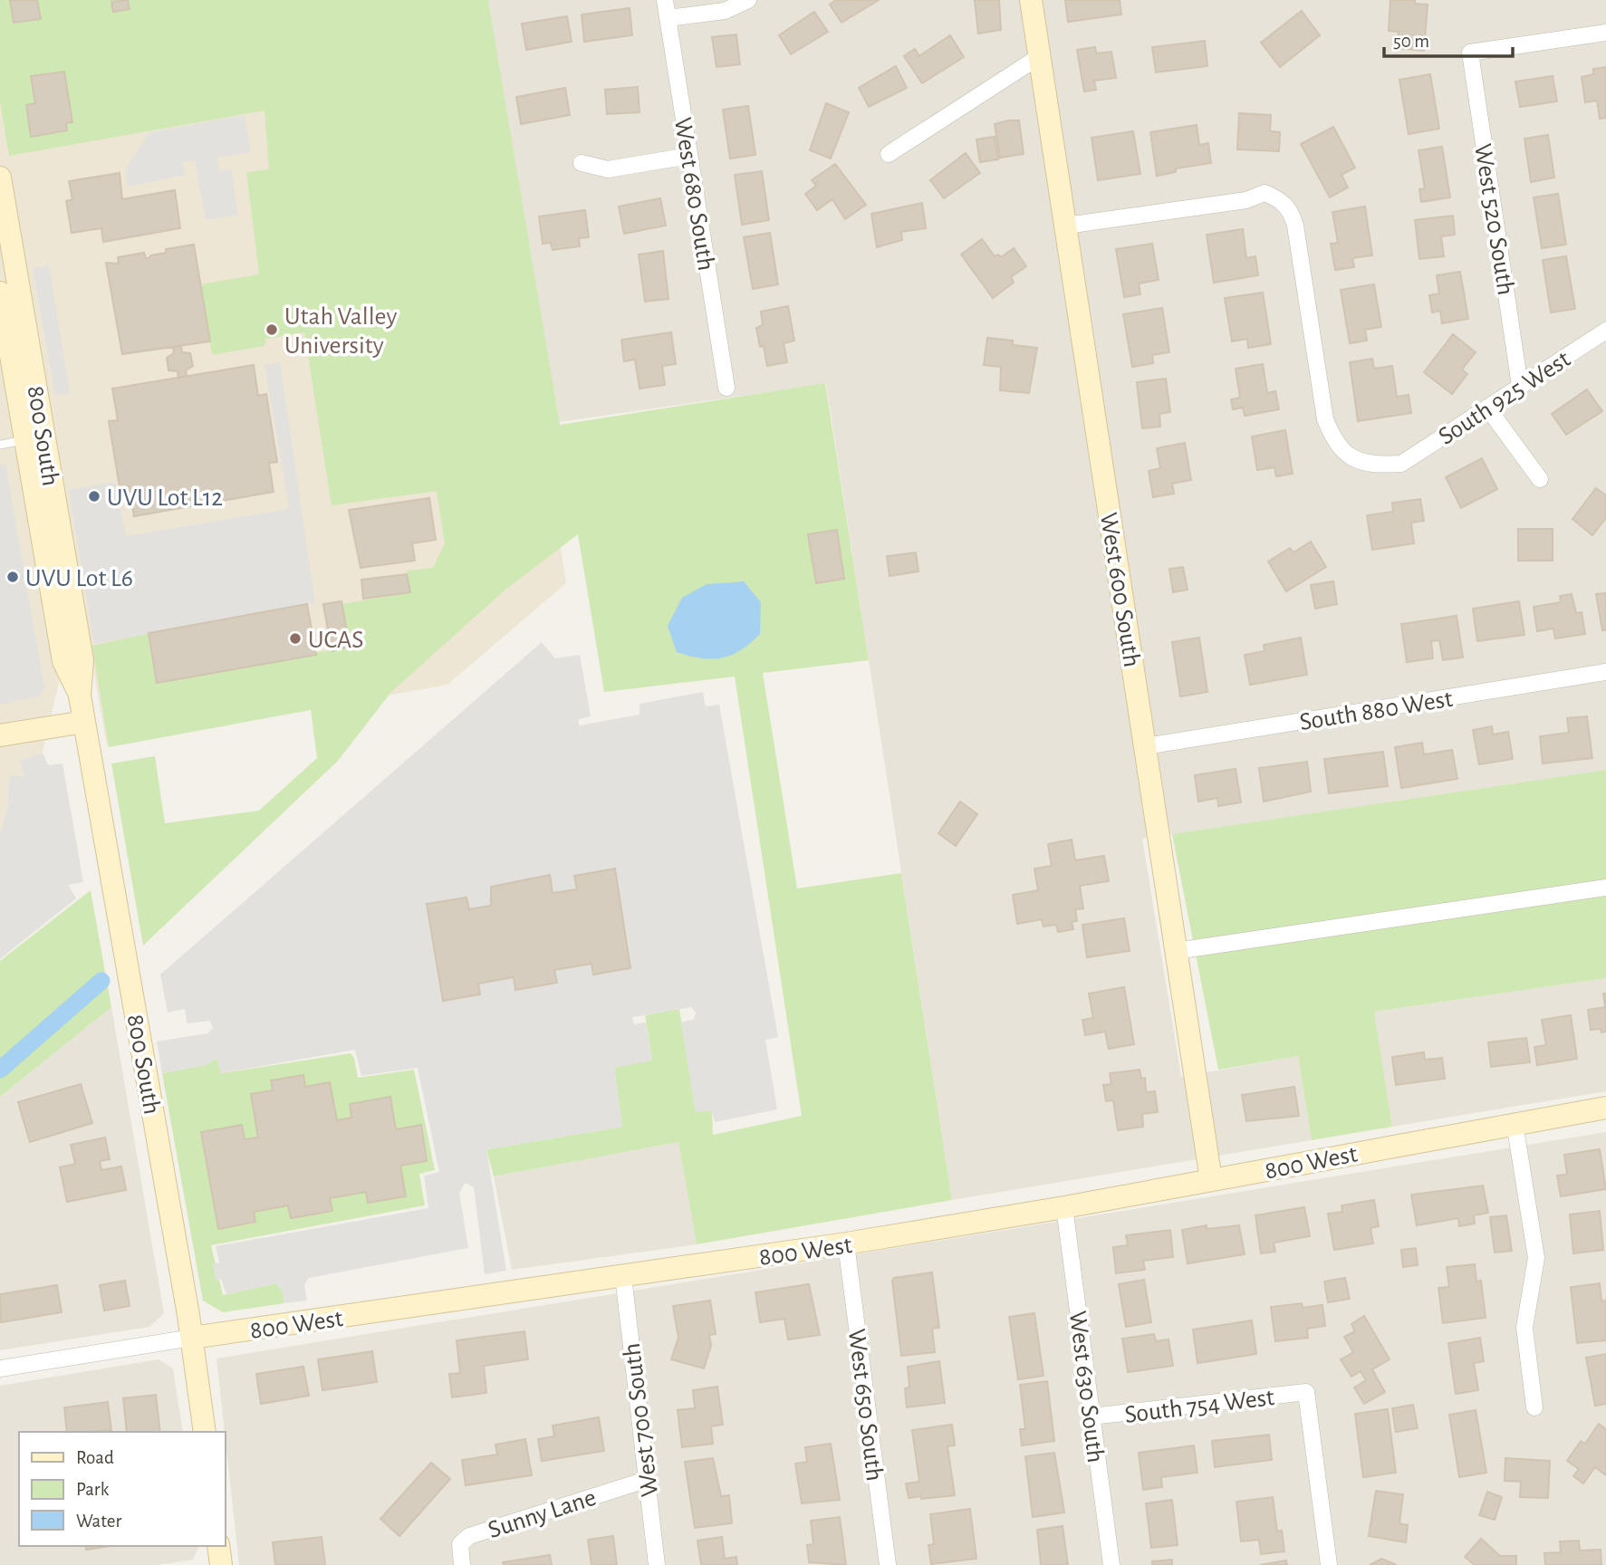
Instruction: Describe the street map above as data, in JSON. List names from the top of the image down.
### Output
{
  "streets": {
    "street": [
      "West 680 South",
      "West 520 South",
      "South 925 West",
      "800 South",
      "West 600 South",
      "South 880 West",
      "800 West",
      "West 630 South",
      "West 650 South",
      "South 754 West",
      "West 700 South",
      "Sunny Lane"
    ]
  },
  "crossings": [
    ["West 520 South", "South 925 West"],
    ["South 925 West", "West 600 South"],
    ["800 South", "800 West"],
    ["West 600 South", "South 880 West"],
    ["West 600 South", "800 West"],
    ["800 West", "West 630 South"],
    ["800 West", "West 650 South"],
    ["800 West", "West 700 South"],
    ["West 630 South", "South 754 West"],
    ["West 700 South", "Sunny Lane"]
  ],
  "places": [
    "Utah Valley University",
    "UVU Lot L12",
    "UVU Lot L6",
    "UCAS"
  ],
  "legend": ["Road", "Park", "Water"],
  "scale_bar": "50 m"
}
